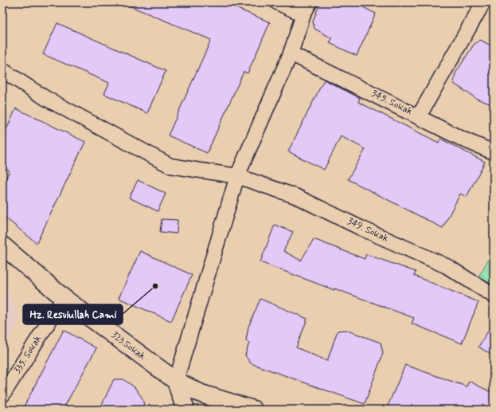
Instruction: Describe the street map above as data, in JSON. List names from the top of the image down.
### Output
{
  "streets": {
    "street": [
      "345. Sokak",
      "349. Sokak",
      "323.Sokak",
      "335. Sokak"
    ]
  },
  "crossings": [
    ["323.Sokak", "335. Sokak"]
  ],
  "places": ["Hz. Resulullah Cami"]
}
